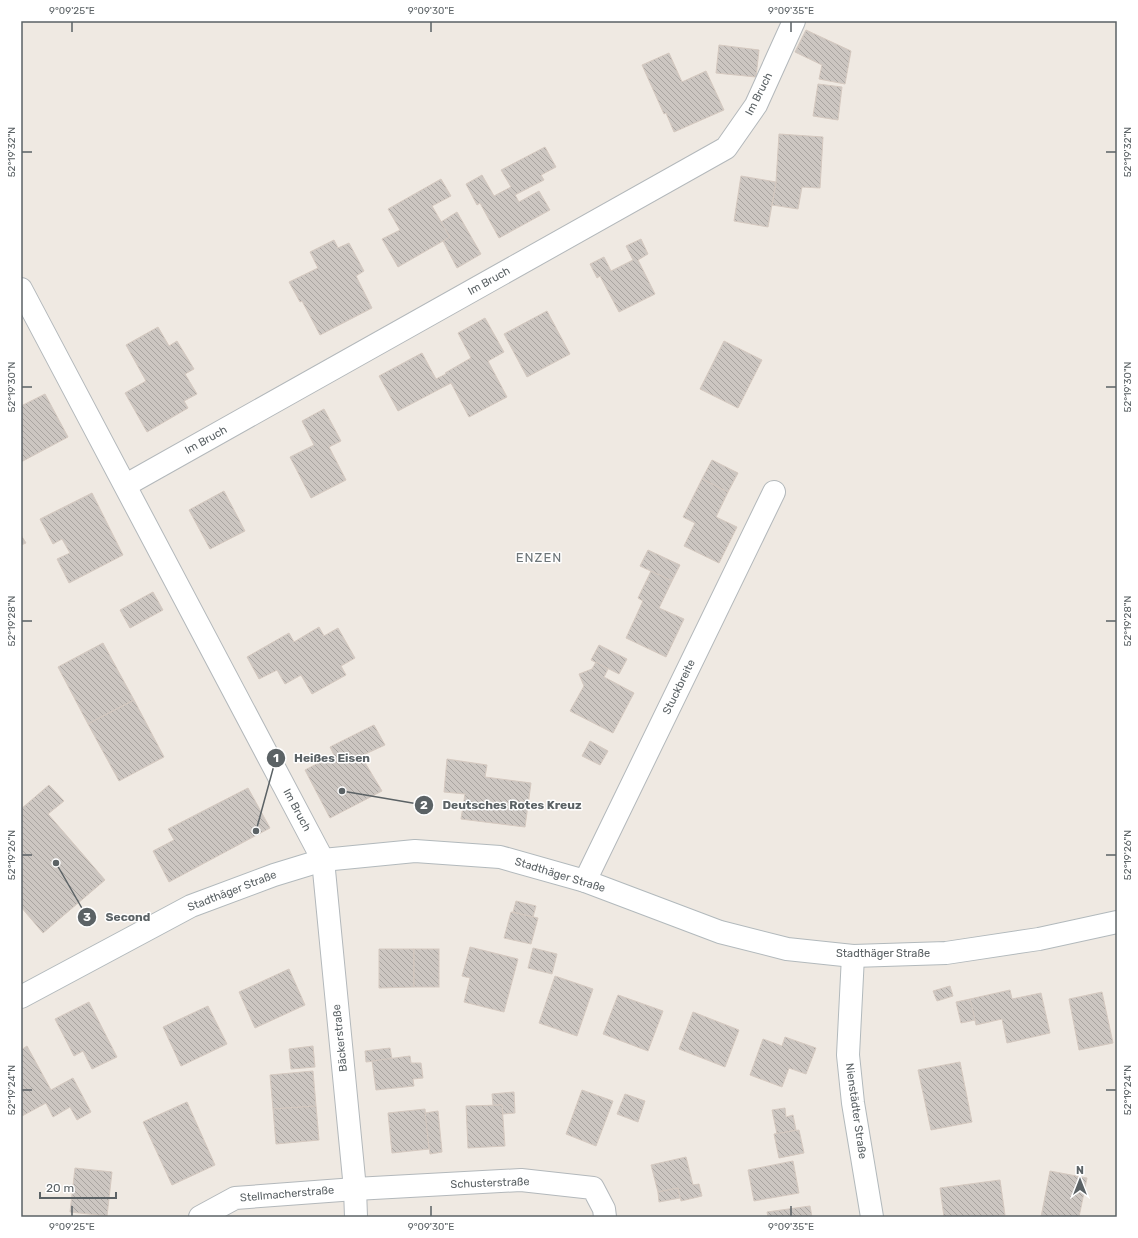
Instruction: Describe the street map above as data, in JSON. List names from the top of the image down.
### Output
{
  "streets": {
    "street": [
      "Im Bruch",
      "Stuckbreite",
      "Stadthäger Straße",
      "Bäckerstraße",
      "Nienstädter Straße",
      "Schusterstraße",
      "Stellmacherstraße"
    ]
  },
  "crossings": [
    ["Im Bruch", "Stadthäger Straße"],
    ["Im Bruch", "Bäckerstraße"],
    ["Stuckbreite", "Stadthäger Straße"],
    ["Stadthäger Straße", "Bäckerstraße"],
    ["Stadthäger Straße", "Nienstädter Straße"],
    ["Bäckerstraße", "Schusterstraße"],
    ["Bäckerstraße", "Stellmacherstraße"],
    ["Schusterstraße", "Stellmacherstraße"]
  ],
  "districts": ["ENZEN"],
  "places": ["Deutsches Rotes Kreuz", "Heißes Eisen", "Second"],
  "scale_bar": "20 m",
  "north": "top",
  "coordinates": [
    "9°09'25\"E",
    "9°09'30\"E",
    "9°09'35\"E",
    "52°19'32\"N",
    "52°19'30\"N",
    "52°19'28\"N",
    "52°19'26\"N",
    "52°19'24\"N"
  ]
}
